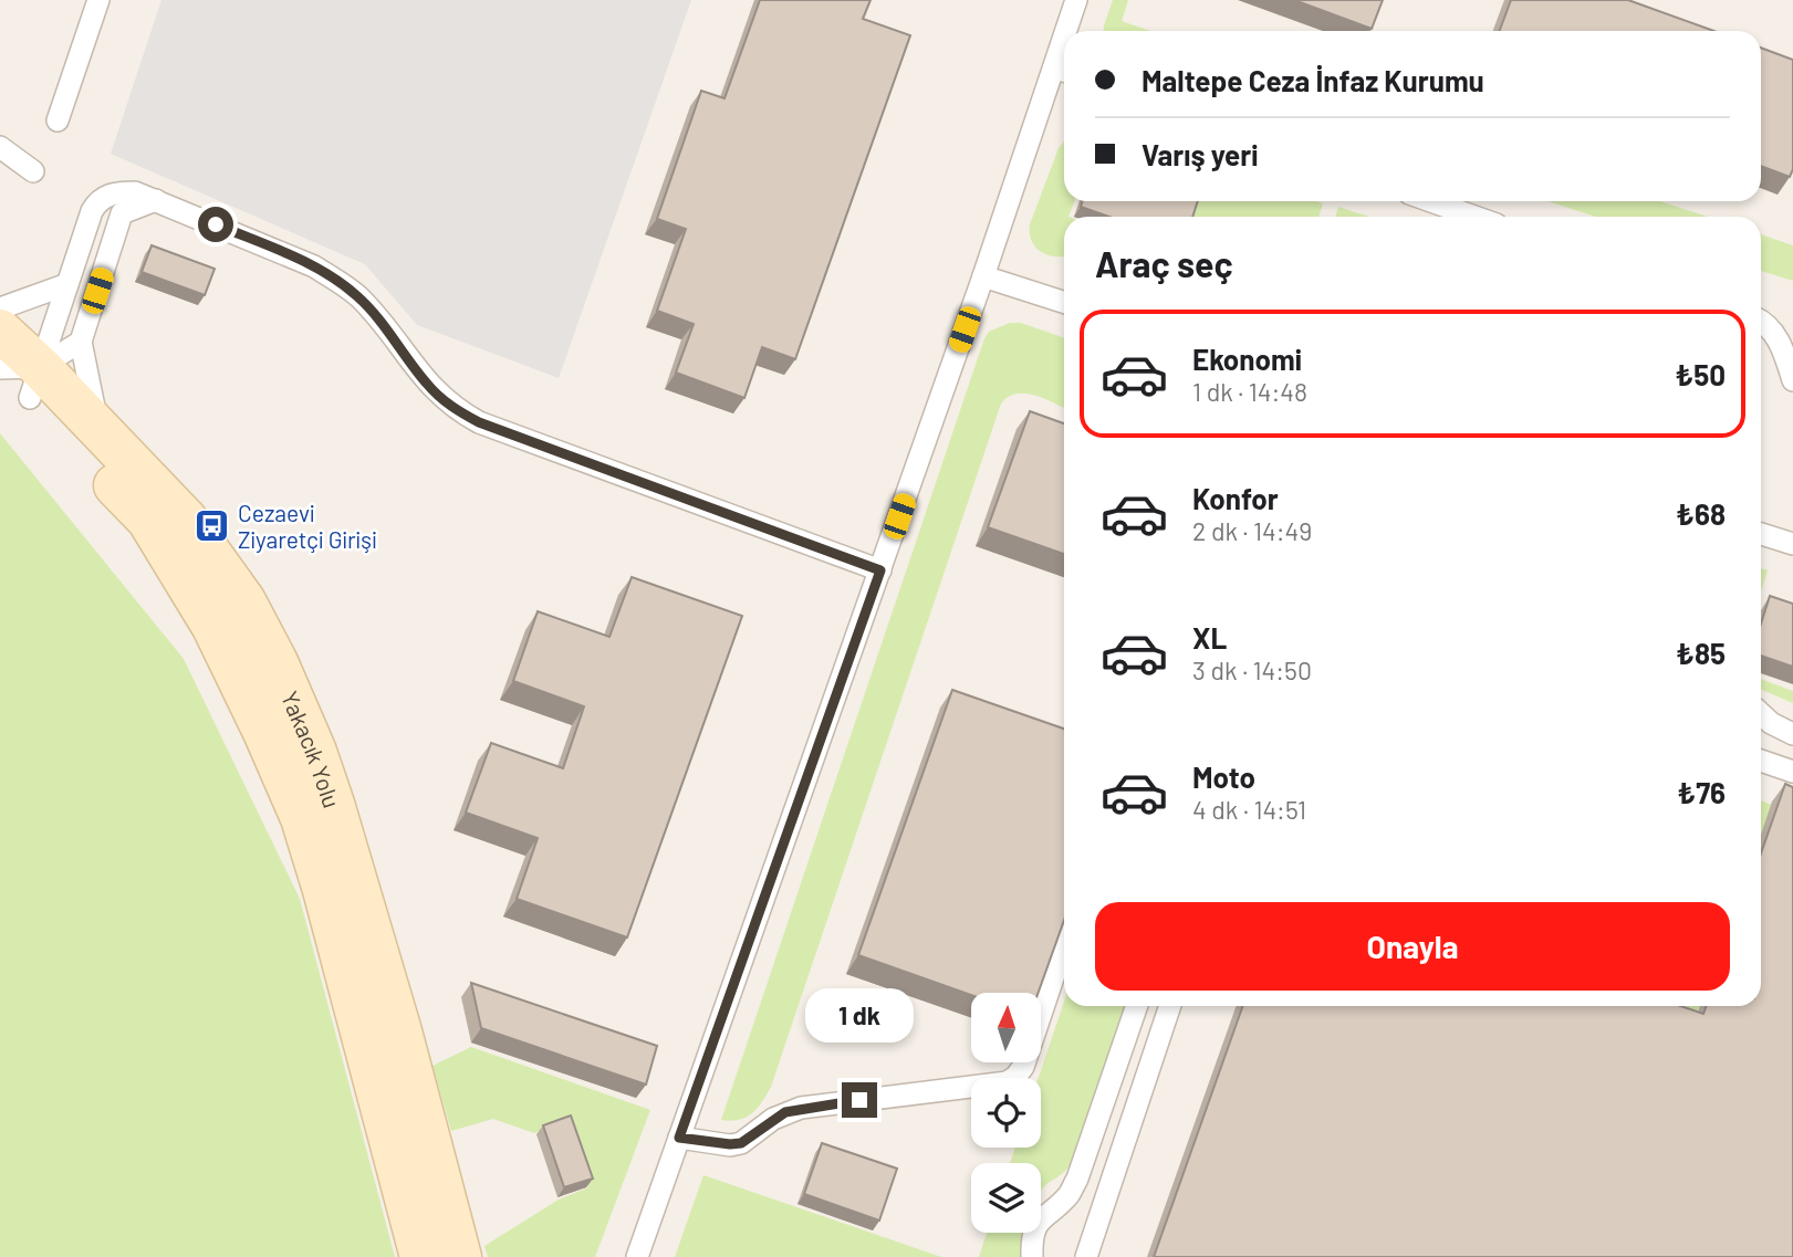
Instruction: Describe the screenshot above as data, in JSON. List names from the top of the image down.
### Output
{
  "streets": {
    "main road": ["Yakacık Yolu"]
  },
  "places": {
    "bus stop": ["Cezaevi Ziyaretçi Girişi"]
  },
  "north": "top",
  "page": {
    "banner": ["Maltepe Ceza İnfaz Kurumu", "Varış yeri"],
    "heading": "Araç seç",
    "list": [
      {
        "name": "Ekonomi",
        "note": "1 dk · 14:48",
        "value": "₺50"
      },
      {
        "name": "Konfor",
        "note": "2 dk · 14:49",
        "value": "₺68"
      },
      {
        "name": "XL",
        "note": "3 dk · 14:50",
        "value": "₺85"
      },
      {
        "name": "Moto",
        "note": "4 dk · 14:51",
        "value": "₺76"
      }
    ],
    "buttons": "Onayla",
    "bubble": "1 dk"
  }
}
